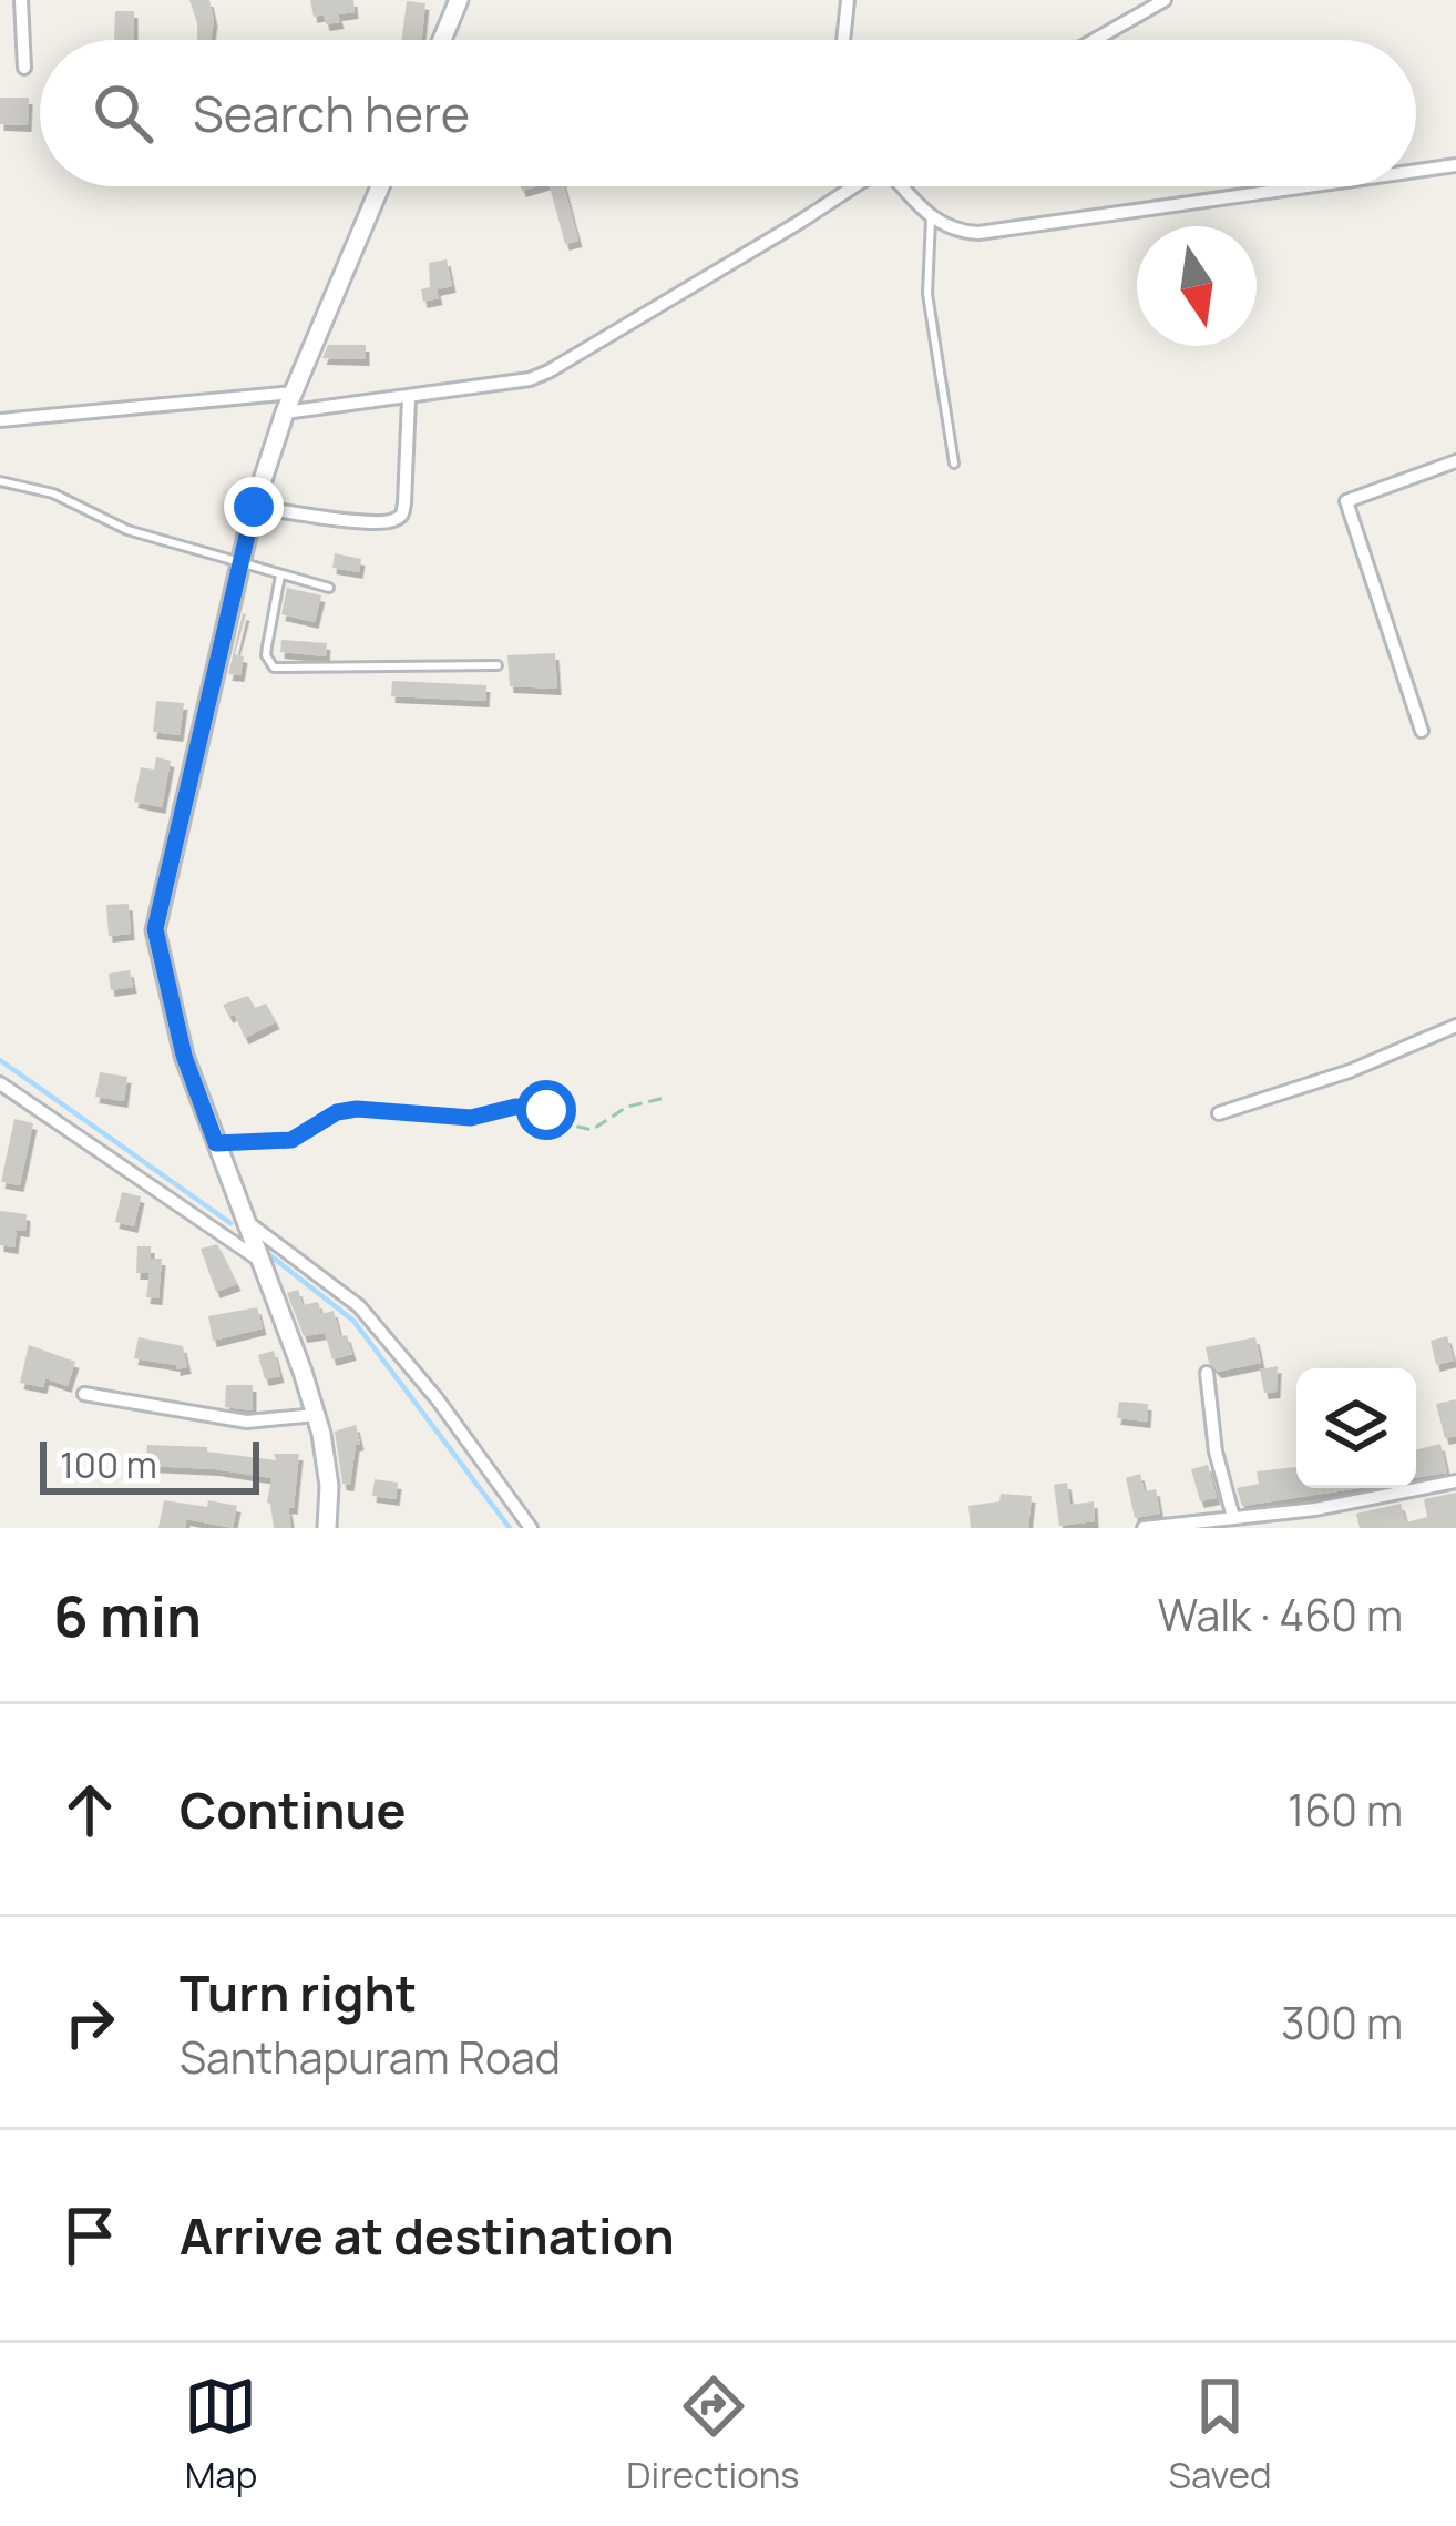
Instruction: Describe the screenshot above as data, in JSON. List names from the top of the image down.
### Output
{
  "scale_bar": "100 m",
  "north": "bottom",
  "page": {
    "search": "Search here",
    "scale": "100 m",
    "heading": ["6 min", "Walk · 460 m"],
    "list": [
      ["Continue", "160 m"],
      ["Turn right", "Santhapuram Road", "300 m"],
      "Arrive at destination"
    ],
    "nav": ["Map", "Directions", "Saved"]
  }
}
